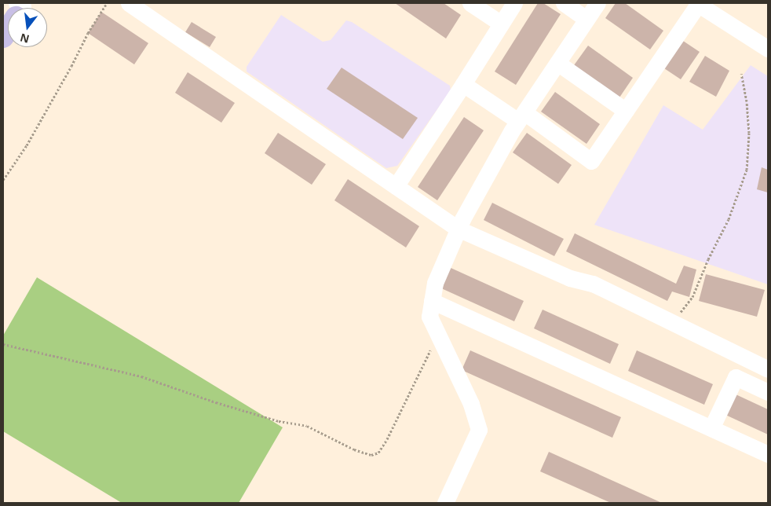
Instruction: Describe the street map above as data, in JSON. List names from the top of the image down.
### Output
{
  "north": "bottom"
}
